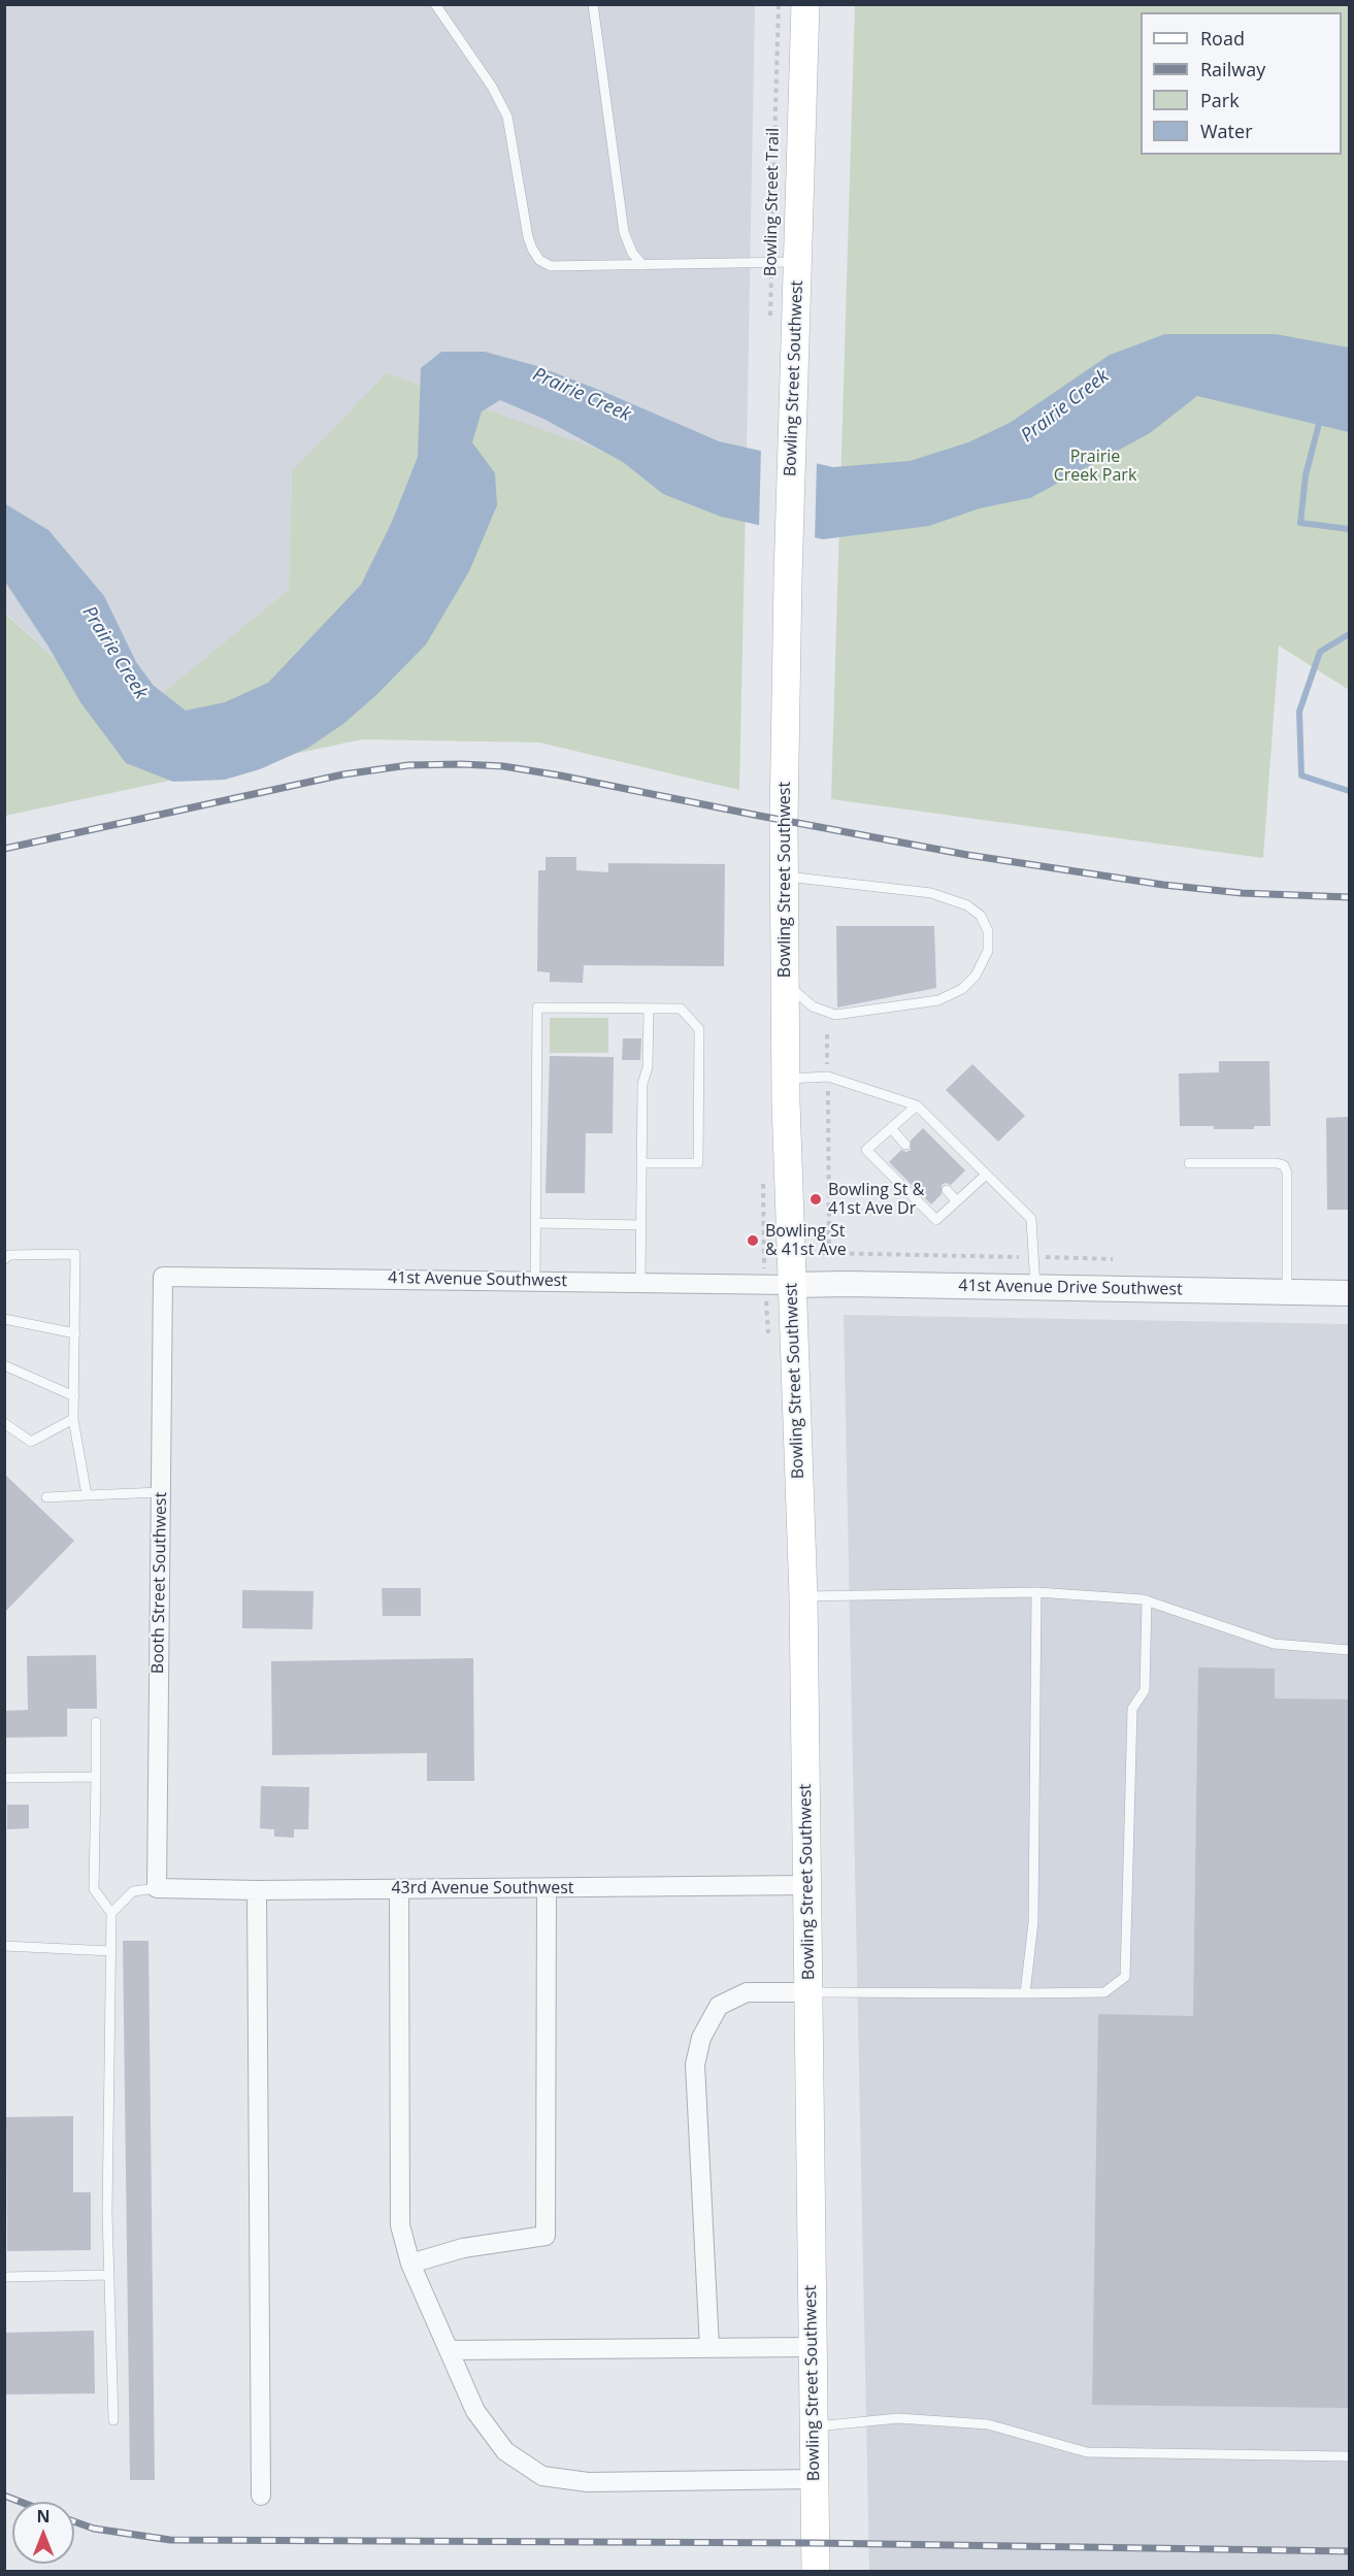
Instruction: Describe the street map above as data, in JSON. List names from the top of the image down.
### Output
{
  "streets": {
    "main road": ["Bowling Street Southwest"],
    "street": [
      "41st Avenue Southwest",
      "41st Avenue Drive Southwest",
      "Booth Street Southwest",
      "43rd Avenue Southwest"
    ],
    "path": ["Bowling Street Trail"]
  },
  "crossings": [
    ["Bowling Street Trail", "Bowling Street Southwest"],
    ["Bowling Street Southwest", "41st Avenue Southwest"],
    ["Bowling Street Southwest", "41st Avenue Drive Southwest"],
    ["Bowling Street Southwest", "43rd Avenue Southwest"],
    ["41st Avenue Southwest", "41st Avenue Drive Southwest"],
    ["41st Avenue Southwest", "Booth Street Southwest"],
    ["Booth Street Southwest", "43rd Avenue Southwest"]
  ],
  "water": ["Prairie Creek"],
  "parks": ["Prairie Creek Park"],
  "places": ["Bowling St & 41st Ave Dr", "Bowling St & 41st Ave"],
  "legend": [
    "Road",
    "Railway",
    "Park",
    "Water"
  ],
  "north": "top"
}
